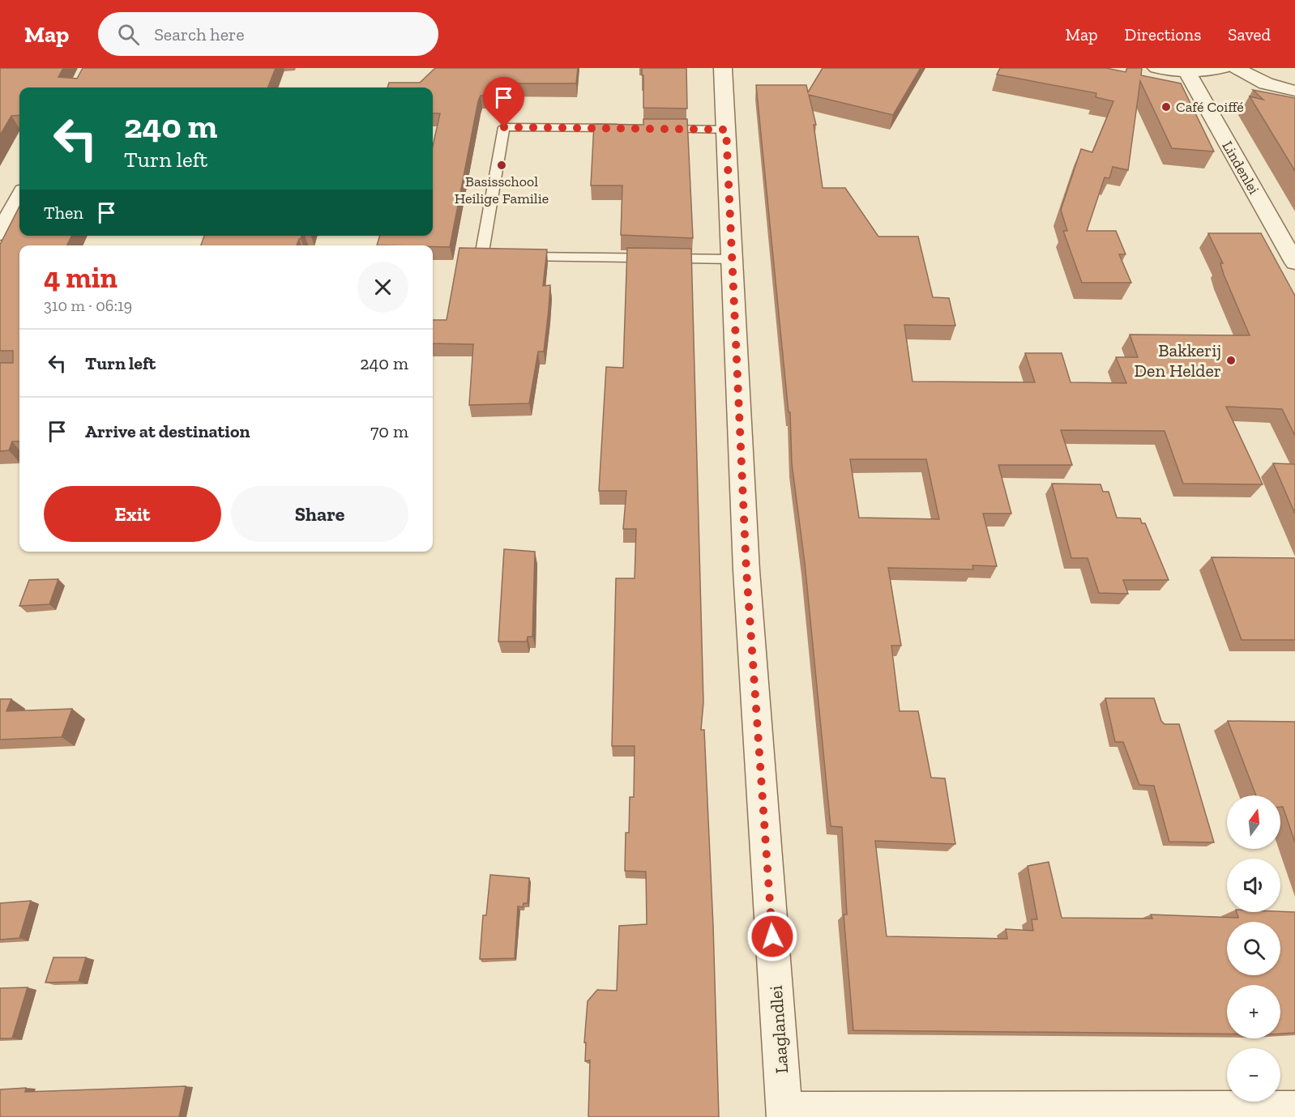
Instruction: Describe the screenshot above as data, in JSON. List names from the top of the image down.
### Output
{
  "streets": {
    "street": ["Lindenlei", "Laaglandlei"]
  },
  "places": ["Café Coiffé", "Basisschool Heilige Familie", "Bakkerij Den Helder"],
  "north": "top",
  "page": {
    "header": "Map",
    "search": "Search here",
    "nav": ["Map", "Directions", "Saved"],
    "turn": ["240 m", "Turn left"],
    "then": "Then",
    "heading": ["4 min", "310 m · 06:19"],
    "list": [
      {
        "name": "Turn left",
        "value": "240 m"
      },
      {
        "name": "Arrive at destination",
        "value": "70 m"
      }
    ],
    "buttons": ["Exit", "Share"],
    "map_buttons": ["+", "−"]
  }
}
